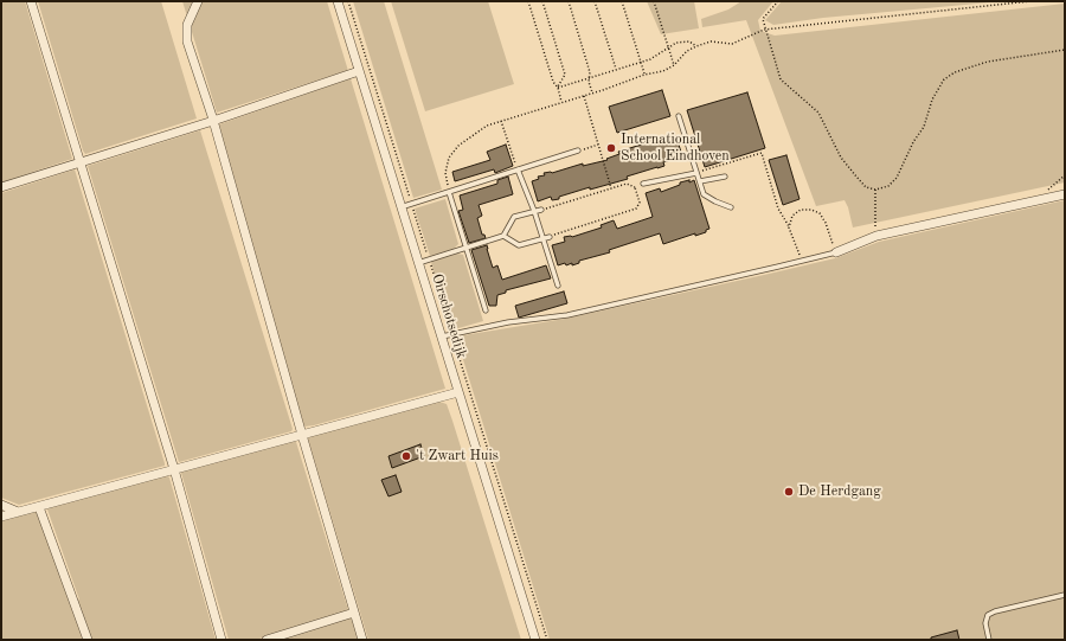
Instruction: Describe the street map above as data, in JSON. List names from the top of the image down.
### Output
{
  "streets": {
    "street": ["Oirschotsedijk"]
  },
  "places": ["International School Eindhoven", "'t Zwart Huis", "De Herdgang"]
}
